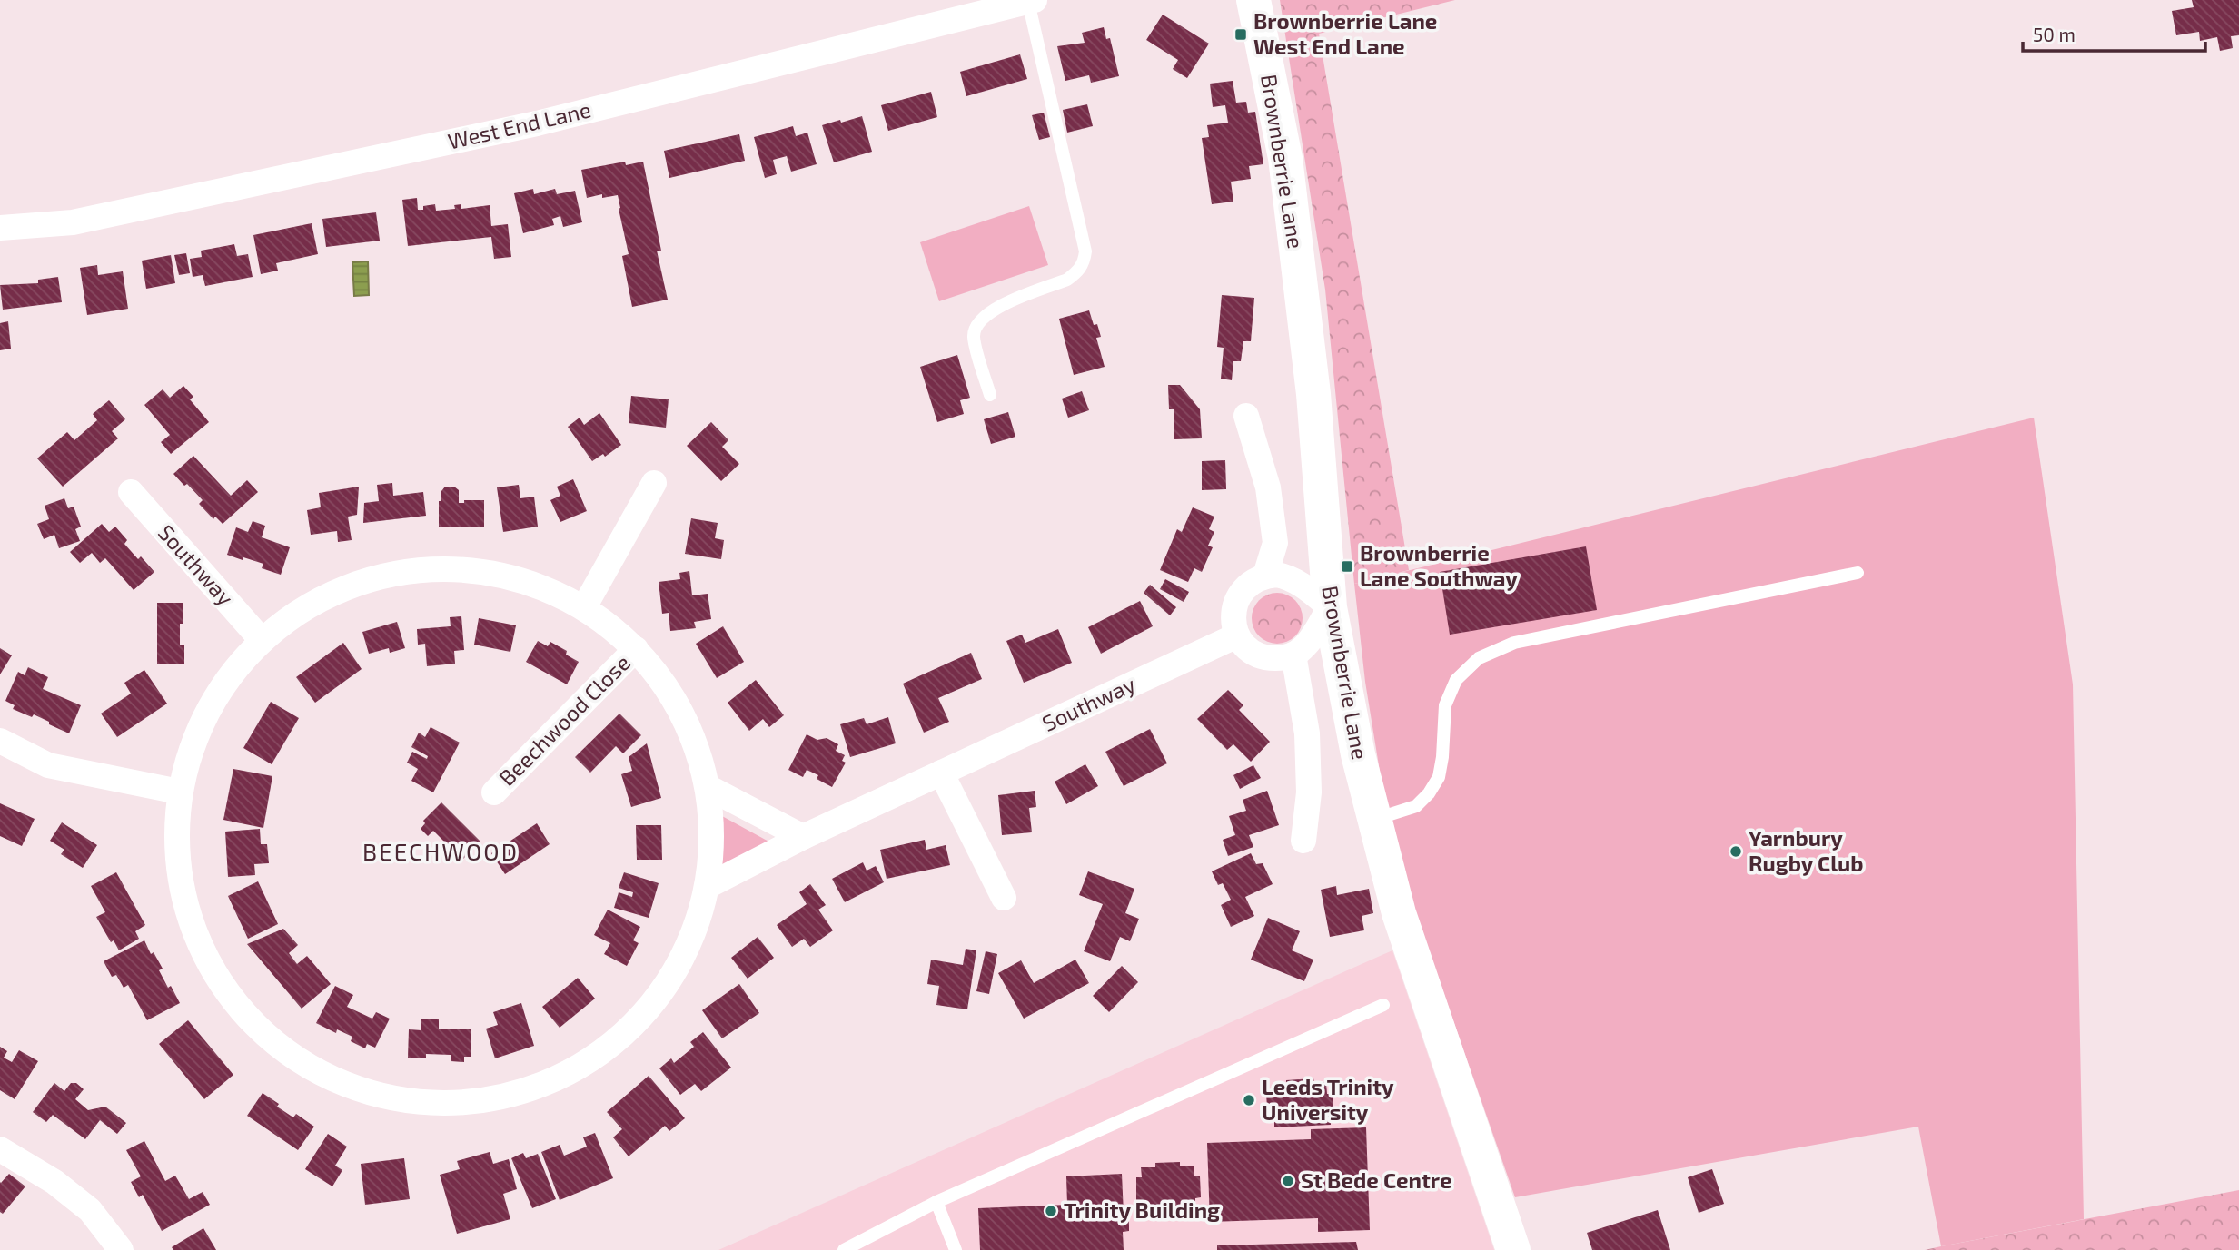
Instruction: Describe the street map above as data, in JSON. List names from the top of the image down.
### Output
{
  "streets": {
    "street": [
      "West End Lane",
      "Brownberrie Lane",
      "Southway",
      "Beechwood Close"
    ]
  },
  "crossings": [
    ["Brownberrie Lane", "Southway"]
  ],
  "districts": ["BEECHWOOD"],
  "places": {
    "transit": ["Brownberrie Lane West End Lane", "Brownberrie Lane Southway"],
    "other": [
      "Yarnbury Rugby Club",
      "Leeds Trinity University",
      "St Bede Centre",
      "Trinity Building"
    ]
  },
  "scale_bar": "50 m"
}
